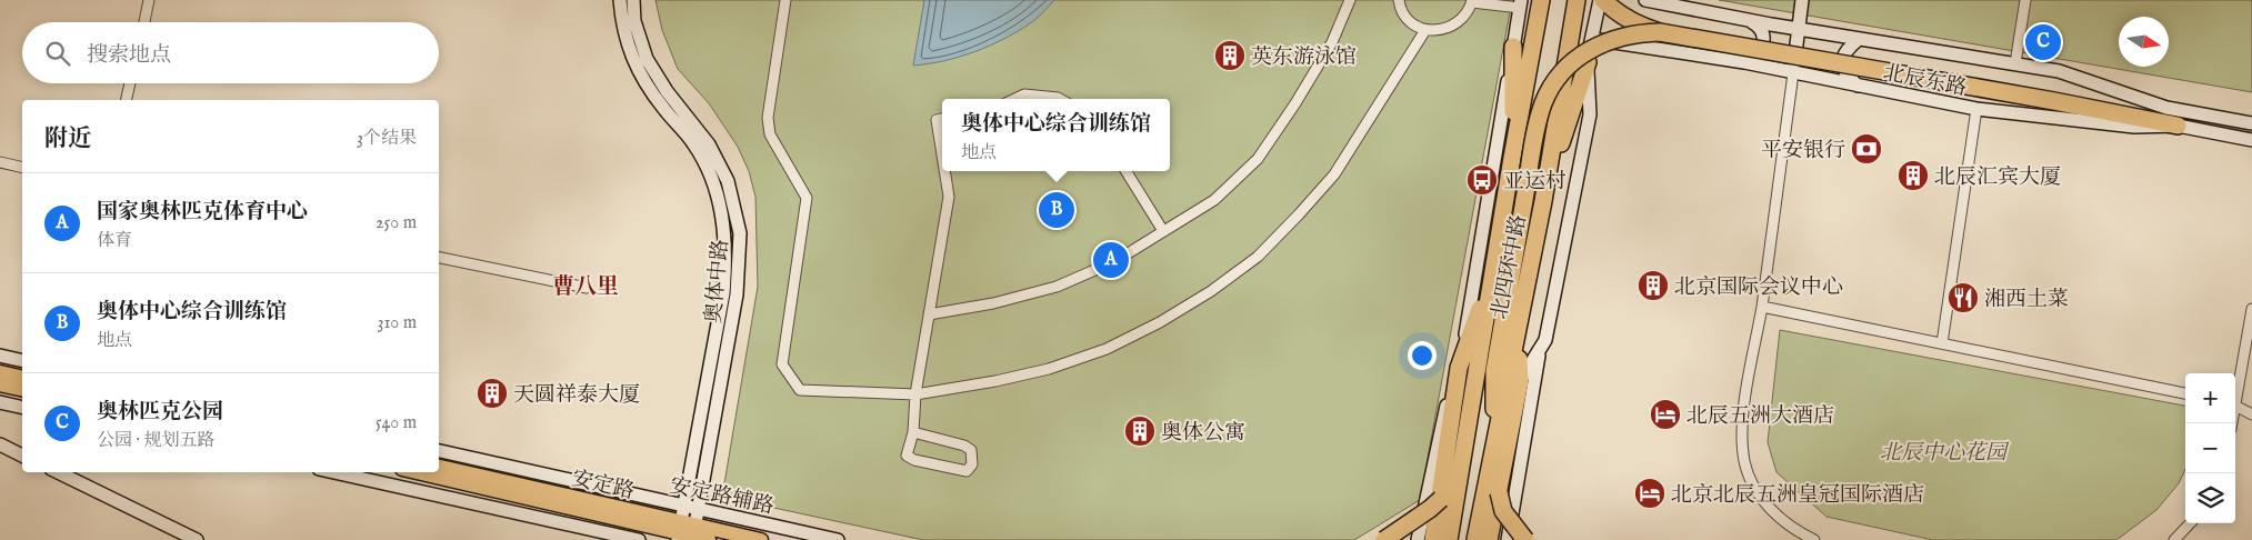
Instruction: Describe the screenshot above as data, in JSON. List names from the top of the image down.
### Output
{
  "streets": {
    "highway": ["北四环中路"],
    "main road": [
      "北辰东路",
      "奥体中路",
      "安定路",
      "安定路辅路"
    ]
  },
  "crossings": [
    ["奥体中路", "安定路"],
    ["奥体中路", "安定路辅路"]
  ],
  "districts": ["曹八里"],
  "parks": ["北辰中心花园"],
  "places": {
    "building": [
      "英东游泳馆",
      "北辰汇宾大厦",
      "北京国际会议中心",
      "天圆祥泰大厦",
      "奥体公寓"
    ],
    "bank": ["平安银行"],
    "bus stop": ["亚运村"],
    "restaurant": ["湘西土菜"],
    "hotel": ["北辰五洲大酒店", "北京北辰五洲皇冠国际酒店"]
  },
  "north": "right",
  "page": {
    "pins": ["C", "B", "A"],
    "search": "搜索地点",
    "popup": ["奥体中心综合训练馆", "地点"],
    "heading": ["附近", "3个结果"],
    "list": [
      {
        "mark": "A",
        "name": "国家奥林匹克体育中心",
        "note": "体育",
        "value": "250 m"
      },
      {
        "mark": "B",
        "name": "奥体中心综合训练馆",
        "note": "地点",
        "value": "310 m"
      },
      {
        "mark": "C",
        "name": "奥林匹克公园",
        "note": "公园 · 规划五路",
        "value": "540 m"
      }
    ],
    "map_buttons": ["+", "−"]
  }
}
